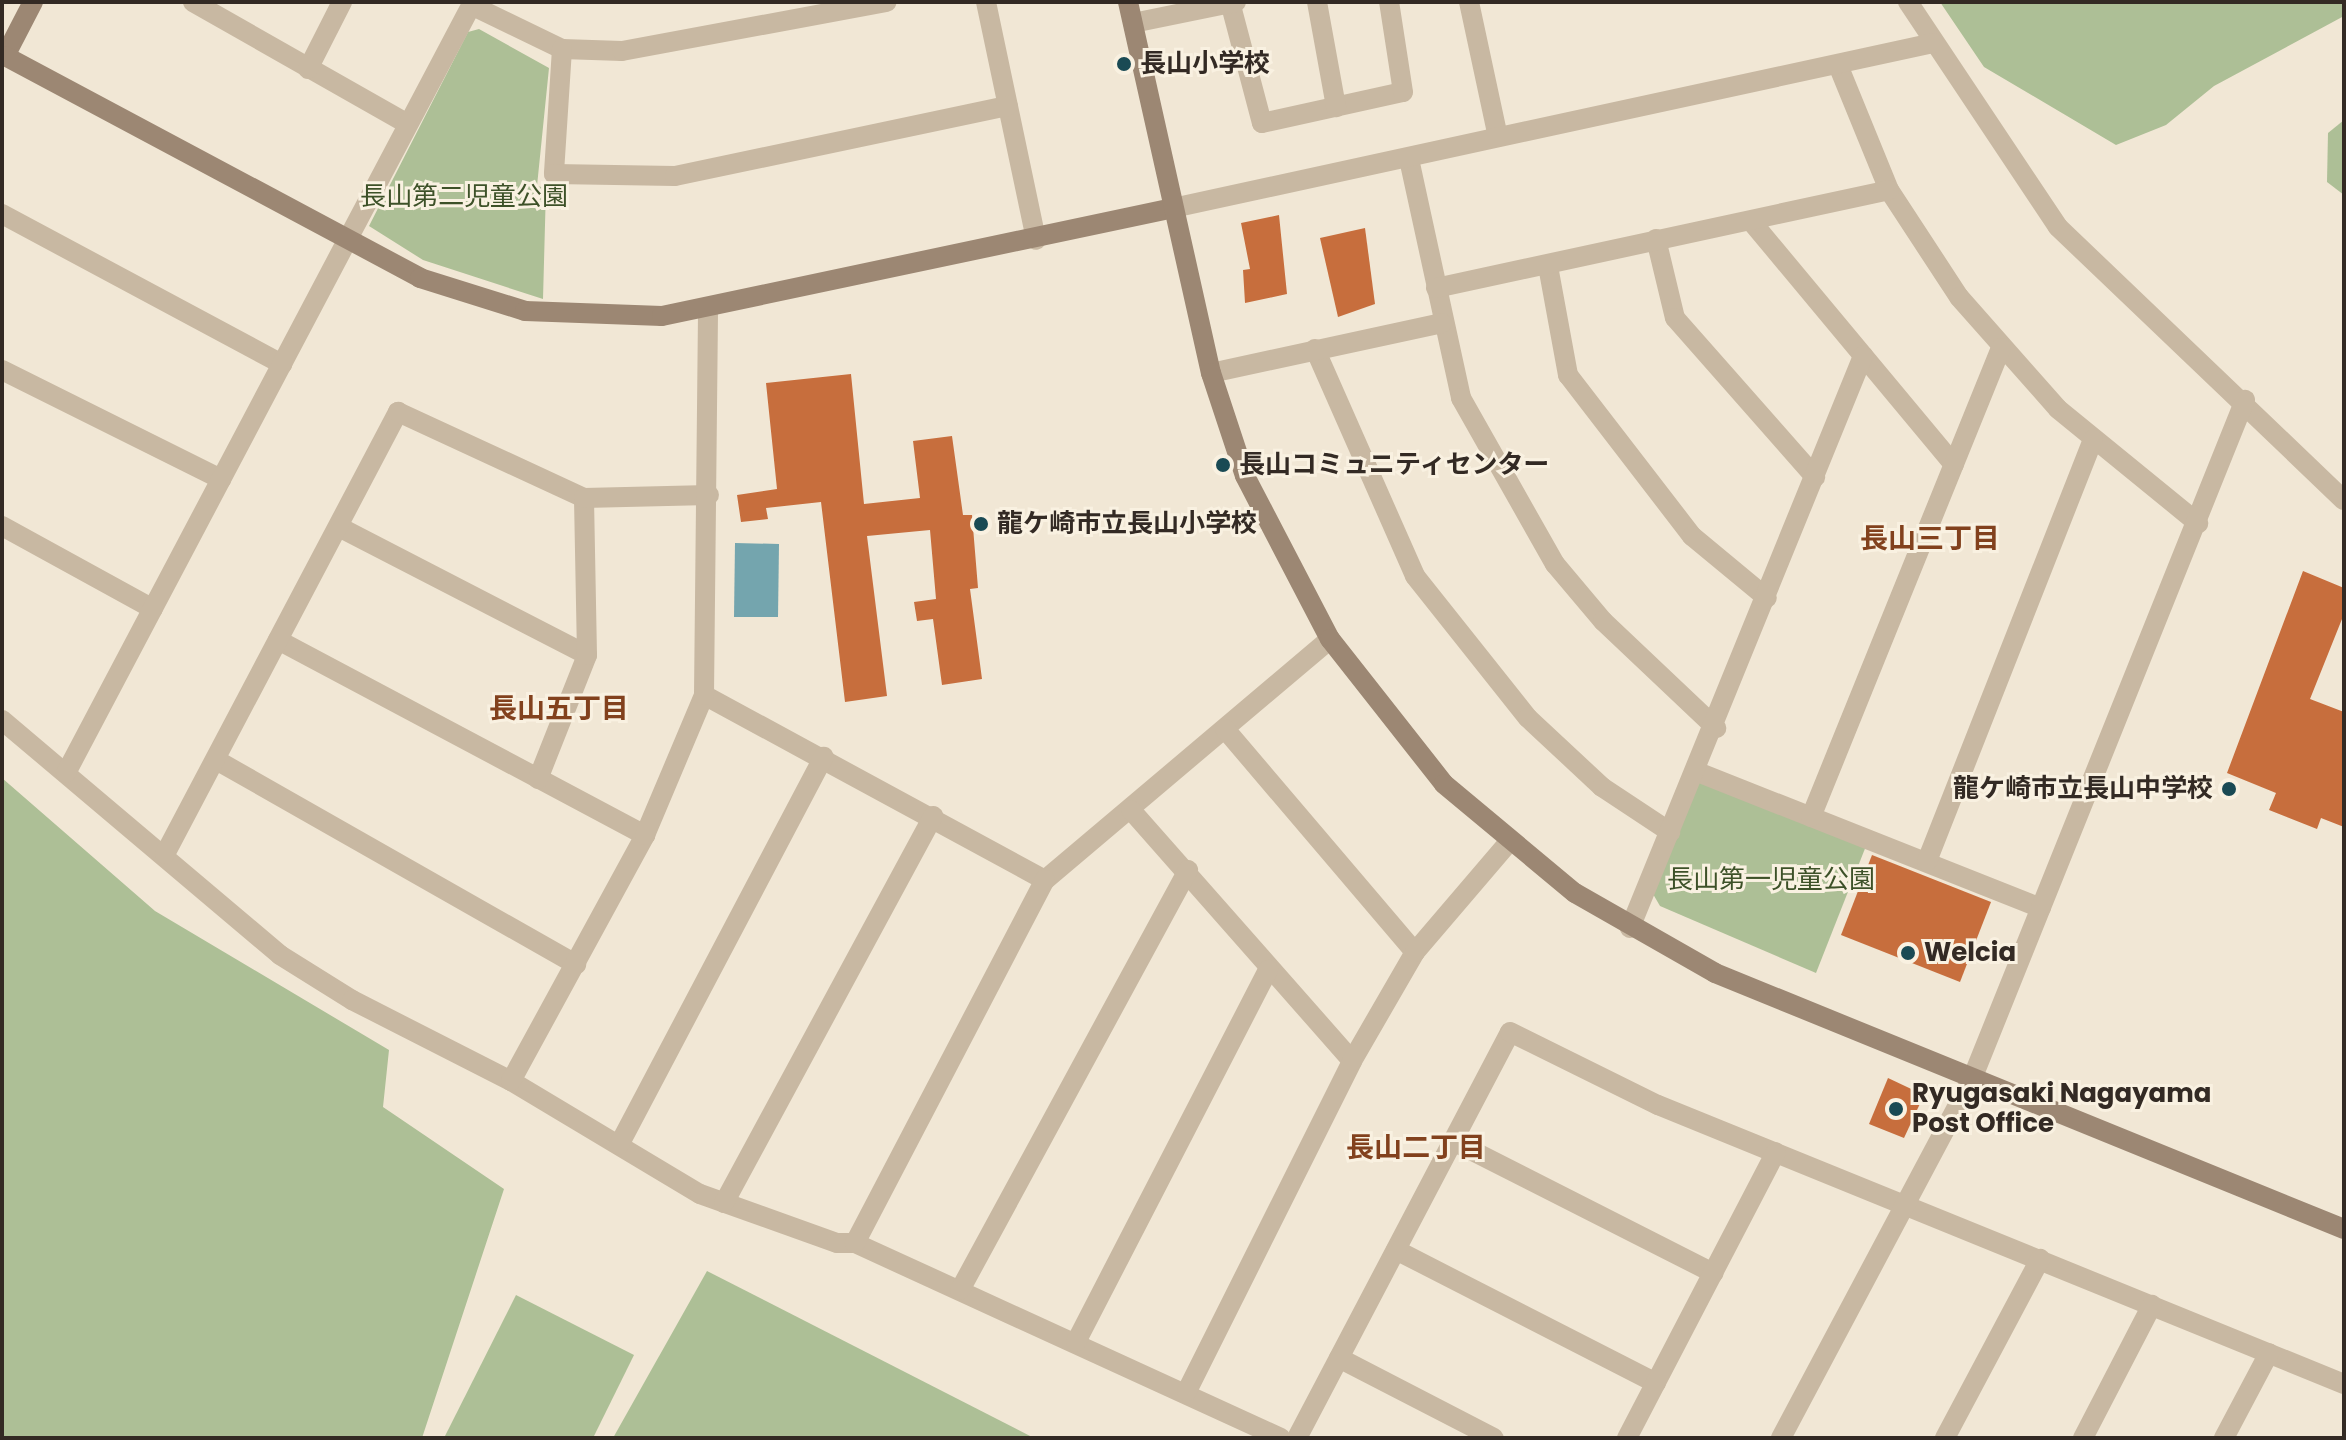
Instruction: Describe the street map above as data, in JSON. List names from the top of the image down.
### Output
{
  "districts": ["長山三丁目", "長山五丁目", "長山二丁目"],
  "parks": ["長山第二児童公園", "長山第一児童公園"],
  "places": [
    "長山小学校",
    "長山コミュニティセンター",
    "龍ケ崎市立長山小学校",
    "龍ケ崎市立長山中学校",
    "Welcia",
    "Ryugasaki Nagayama Post Office"
  ]
}
